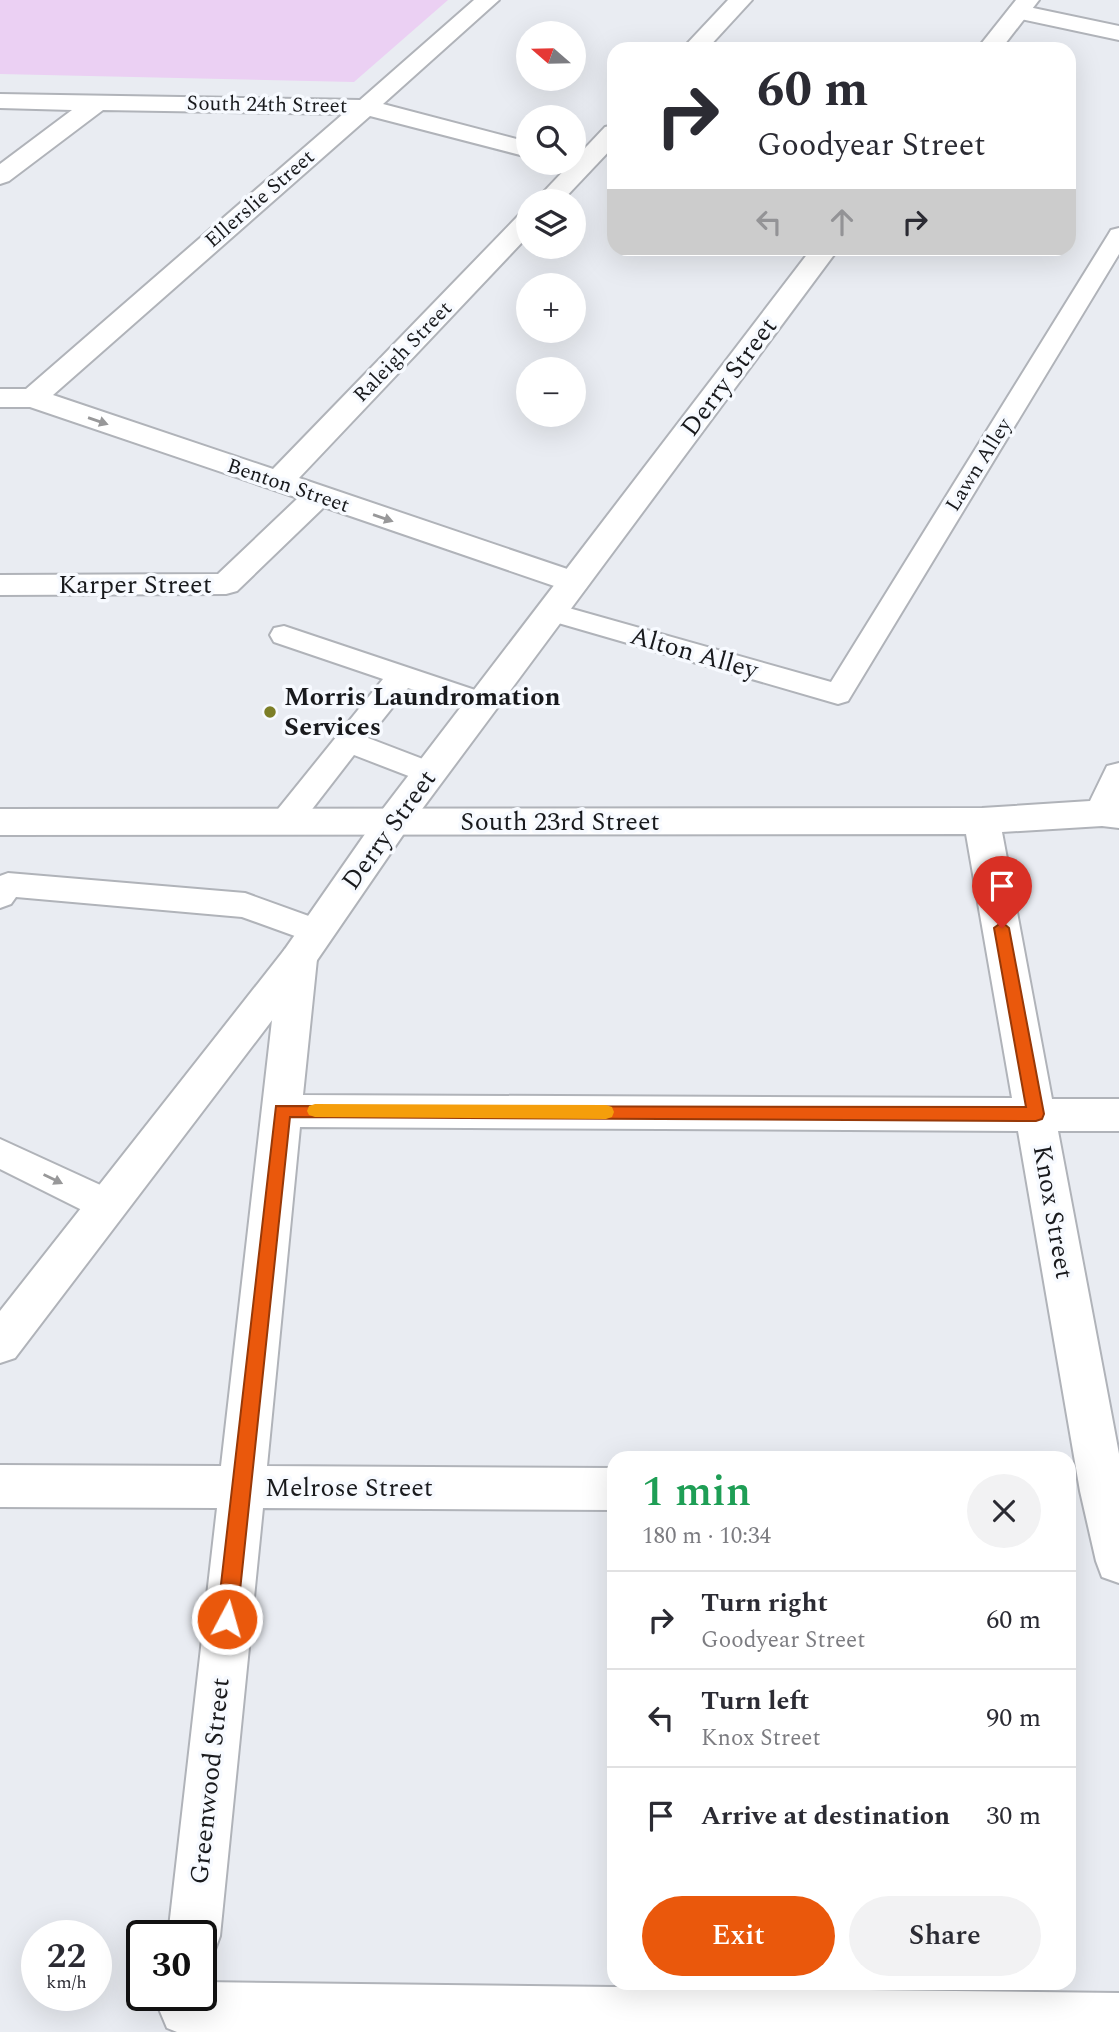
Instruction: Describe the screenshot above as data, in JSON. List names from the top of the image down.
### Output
{
  "streets": {
    "street": [
      "South 24th Street",
      "Ellerslie Street",
      "Raleigh Street",
      "Derry Street",
      "Benton Street",
      "Karper Street",
      "South 23rd Street",
      "Knox Street",
      "Melrose Street",
      "Greenwood Street"
    ],
    "lane": ["Lawn Alley", "Alton Alley"]
  },
  "crossings": [
    ["South 24th Street", "Ellerslie Street"],
    ["Ellerslie Street", "Benton Street"],
    ["Raleigh Street", "Benton Street"],
    ["Derry Street", "Benton Street"],
    ["Derry Street", "Alton Alley"],
    ["Derry Street", "South 23rd Street"],
    ["Derry Street", "Greenwood Street"],
    ["Lawn Alley", "Alton Alley"],
    ["Benton Street", "Karper Street"],
    ["South 23rd Street", "Knox Street"],
    ["Melrose Street", "Greenwood Street"]
  ],
  "one_way": ["Benton Street"],
  "places": ["Morris Laundromation Services"],
  "north": "left",
  "page": {
    "map_buttons": ["+", "−"],
    "turn": ["60 m", "Goodyear Street"],
    "heading": ["1 min", "180 m · 10:34"],
    "list": [
      {
        "name": "Turn right",
        "note": "Goodyear Street",
        "value": "60 m"
      },
      {
        "name": "Turn left",
        "note": "Knox Street",
        "value": "90 m"
      },
      {
        "name": "Arrive at destination",
        "value": "30 m"
      }
    ],
    "buttons": ["Exit", "Share"],
    "speed": "22 km/h",
    "limit": "30"
  }
}
